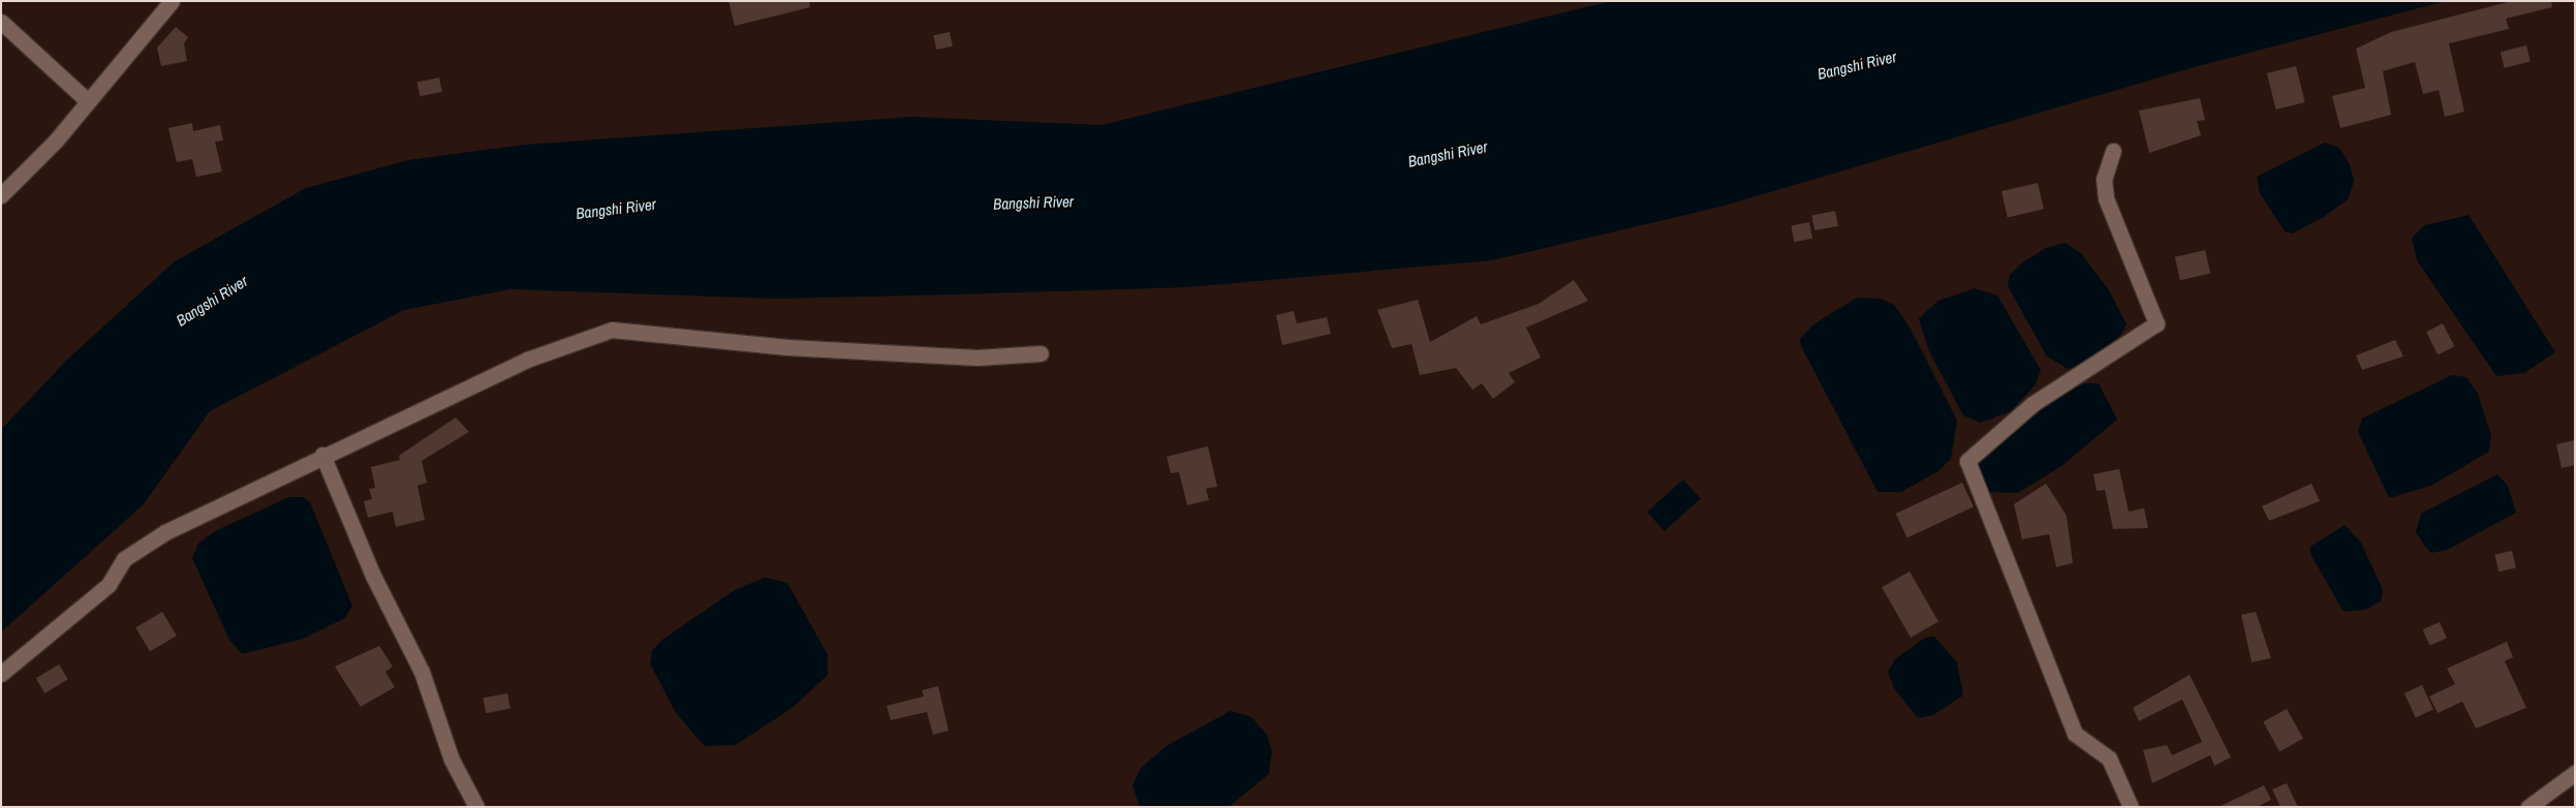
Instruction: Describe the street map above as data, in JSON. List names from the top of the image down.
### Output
{
  "water": ["Bangshi River"]
}
